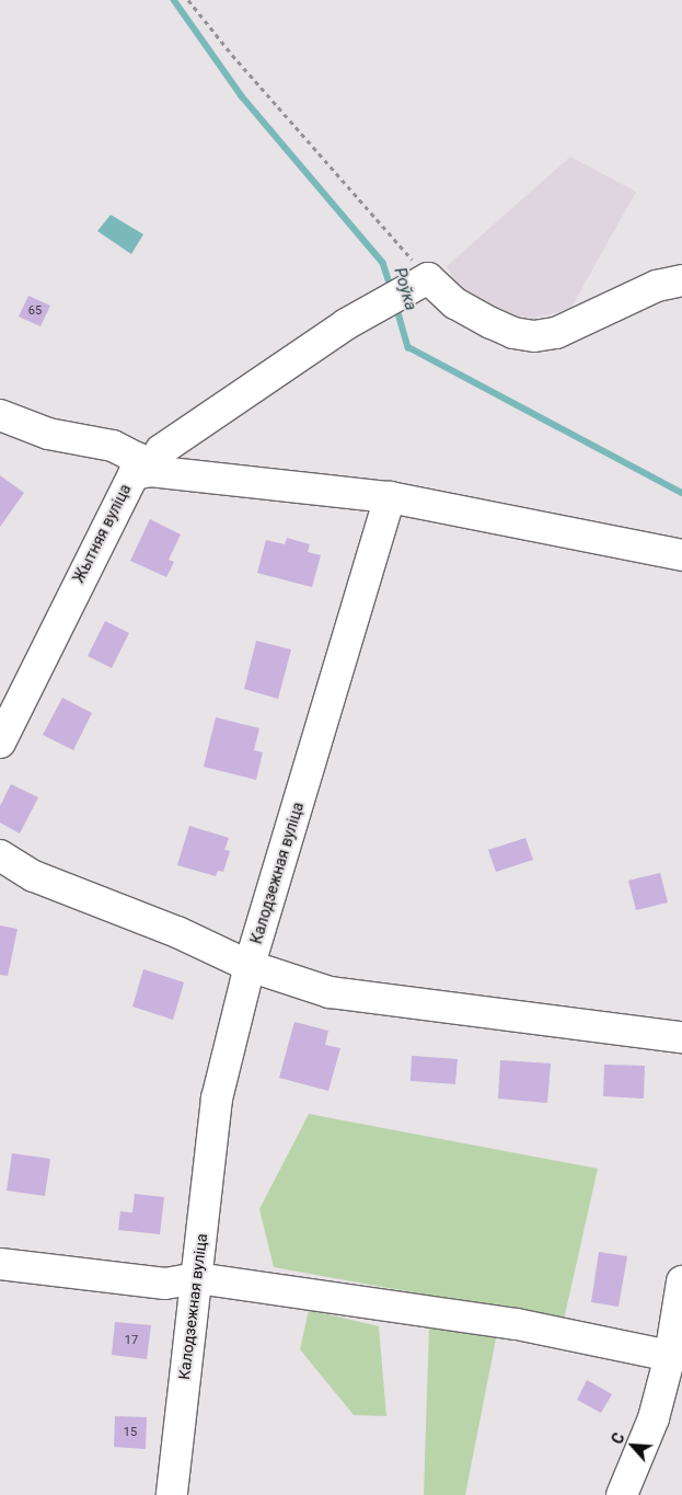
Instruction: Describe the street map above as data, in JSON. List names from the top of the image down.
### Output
{
  "streets": {
    "street": ["Жытняя вуліца", "Калодзежная вуліца"]
  },
  "water": ["Роўка"],
  "house_numbers": ["65", "17", "15"],
  "north": "top left"
}
